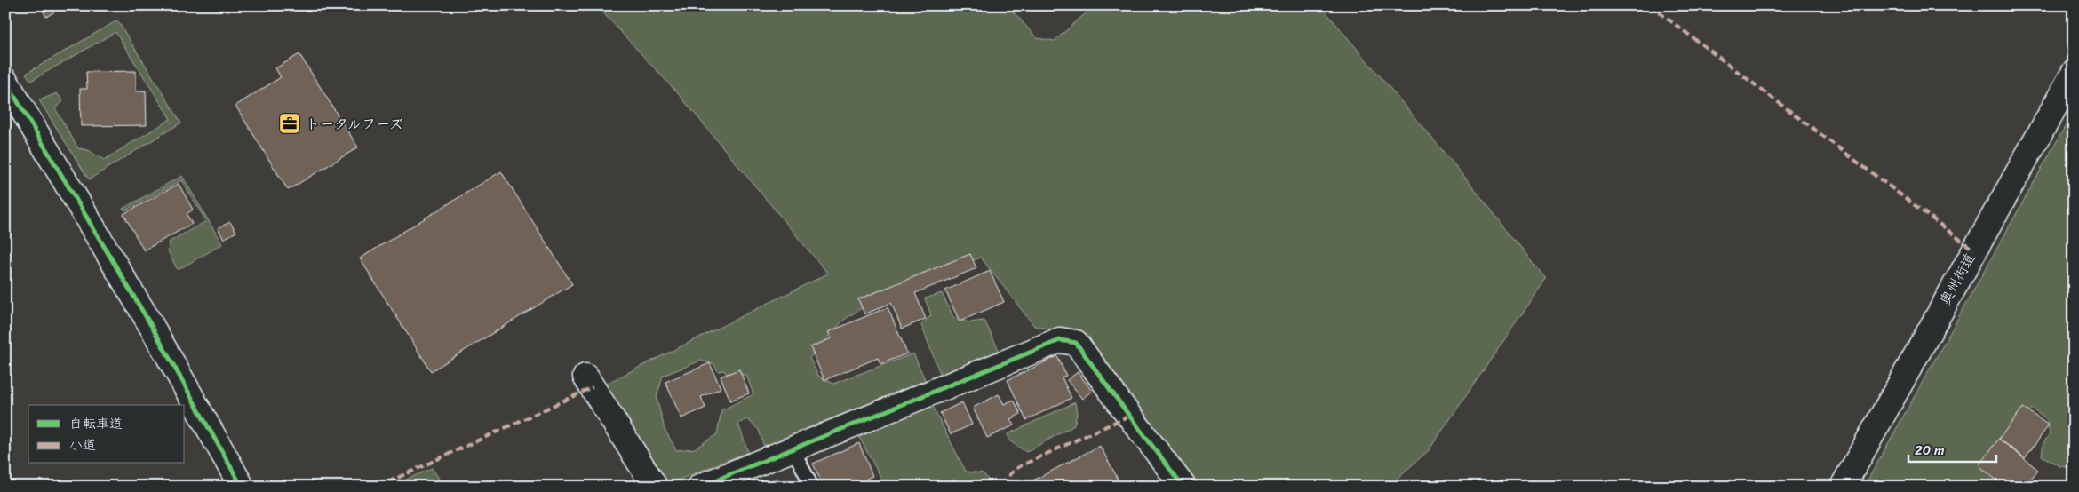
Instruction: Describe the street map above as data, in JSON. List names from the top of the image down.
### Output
{
  "streets": {
    "street": ["奥州街道"]
  },
  "places": {
    "office": ["トータルフーズ"]
  },
  "legend": ["自転車道", "小道"],
  "scale_bar": "20 m"
}
